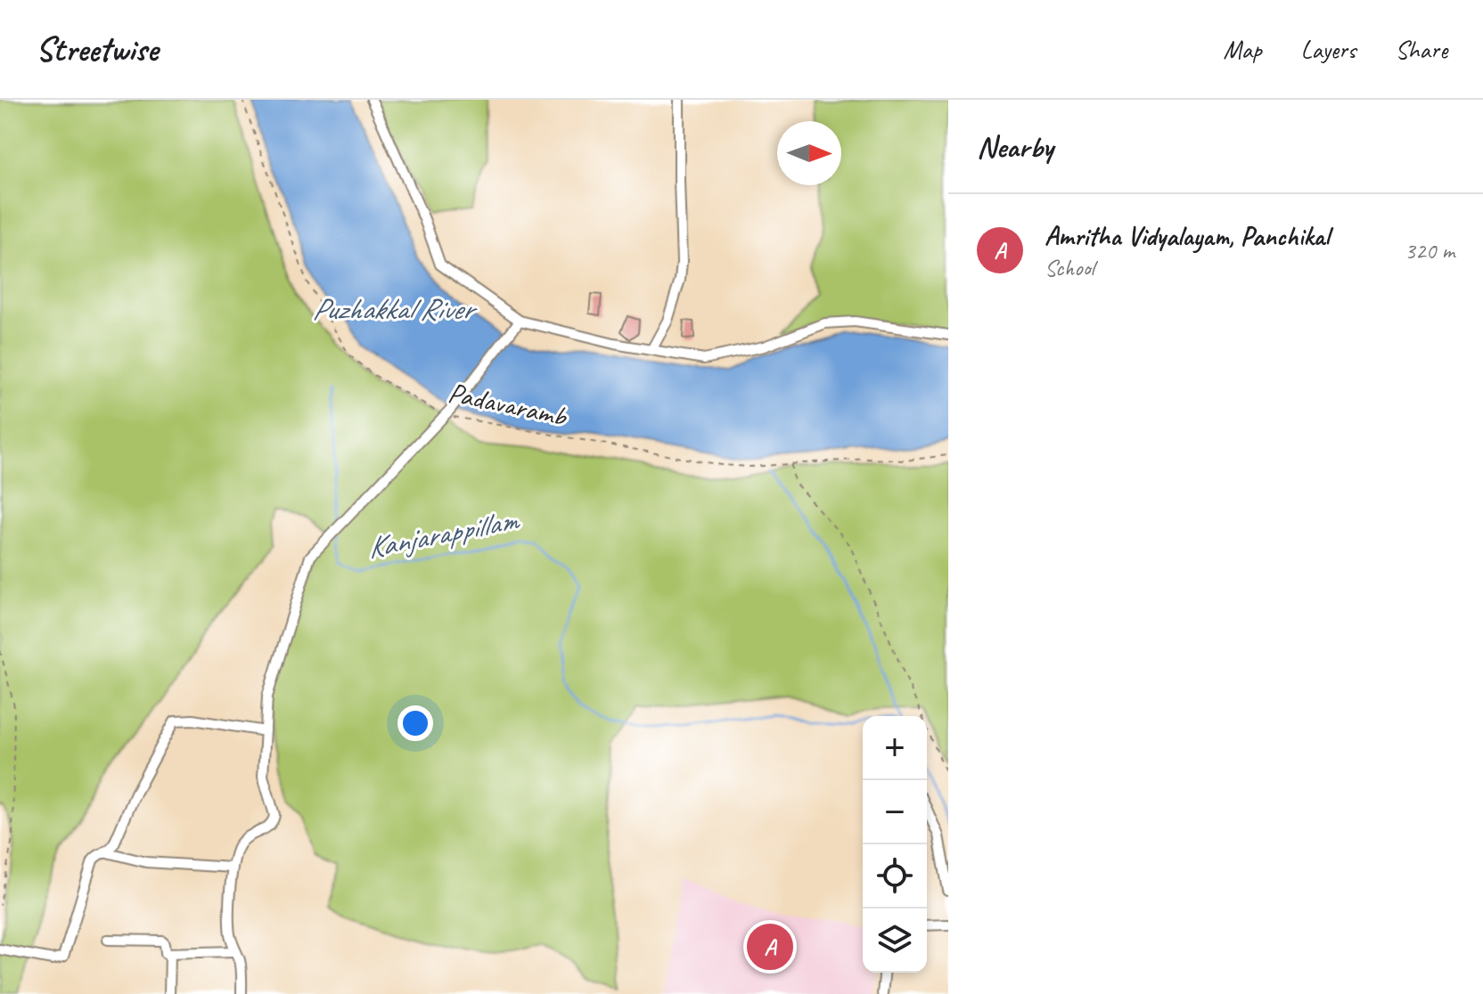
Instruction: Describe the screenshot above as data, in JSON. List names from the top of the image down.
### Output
{
  "streets": {
    "path": ["Padavaramb"]
  },
  "water": ["Puzhakkal River", "Kanjarappillam"],
  "north": "right",
  "page": {
    "header": "Streetwise",
    "nav": ["Map", "Layers", "Share"],
    "heading": "Nearby",
    "list": [
      {
        "mark": "A",
        "name": "Amritha Vidyalayam, Panchikal",
        "note": "School",
        "value": "320 m"
      }
    ],
    "map_buttons": ["+", "−"],
    "pins": "A"
  }
}
